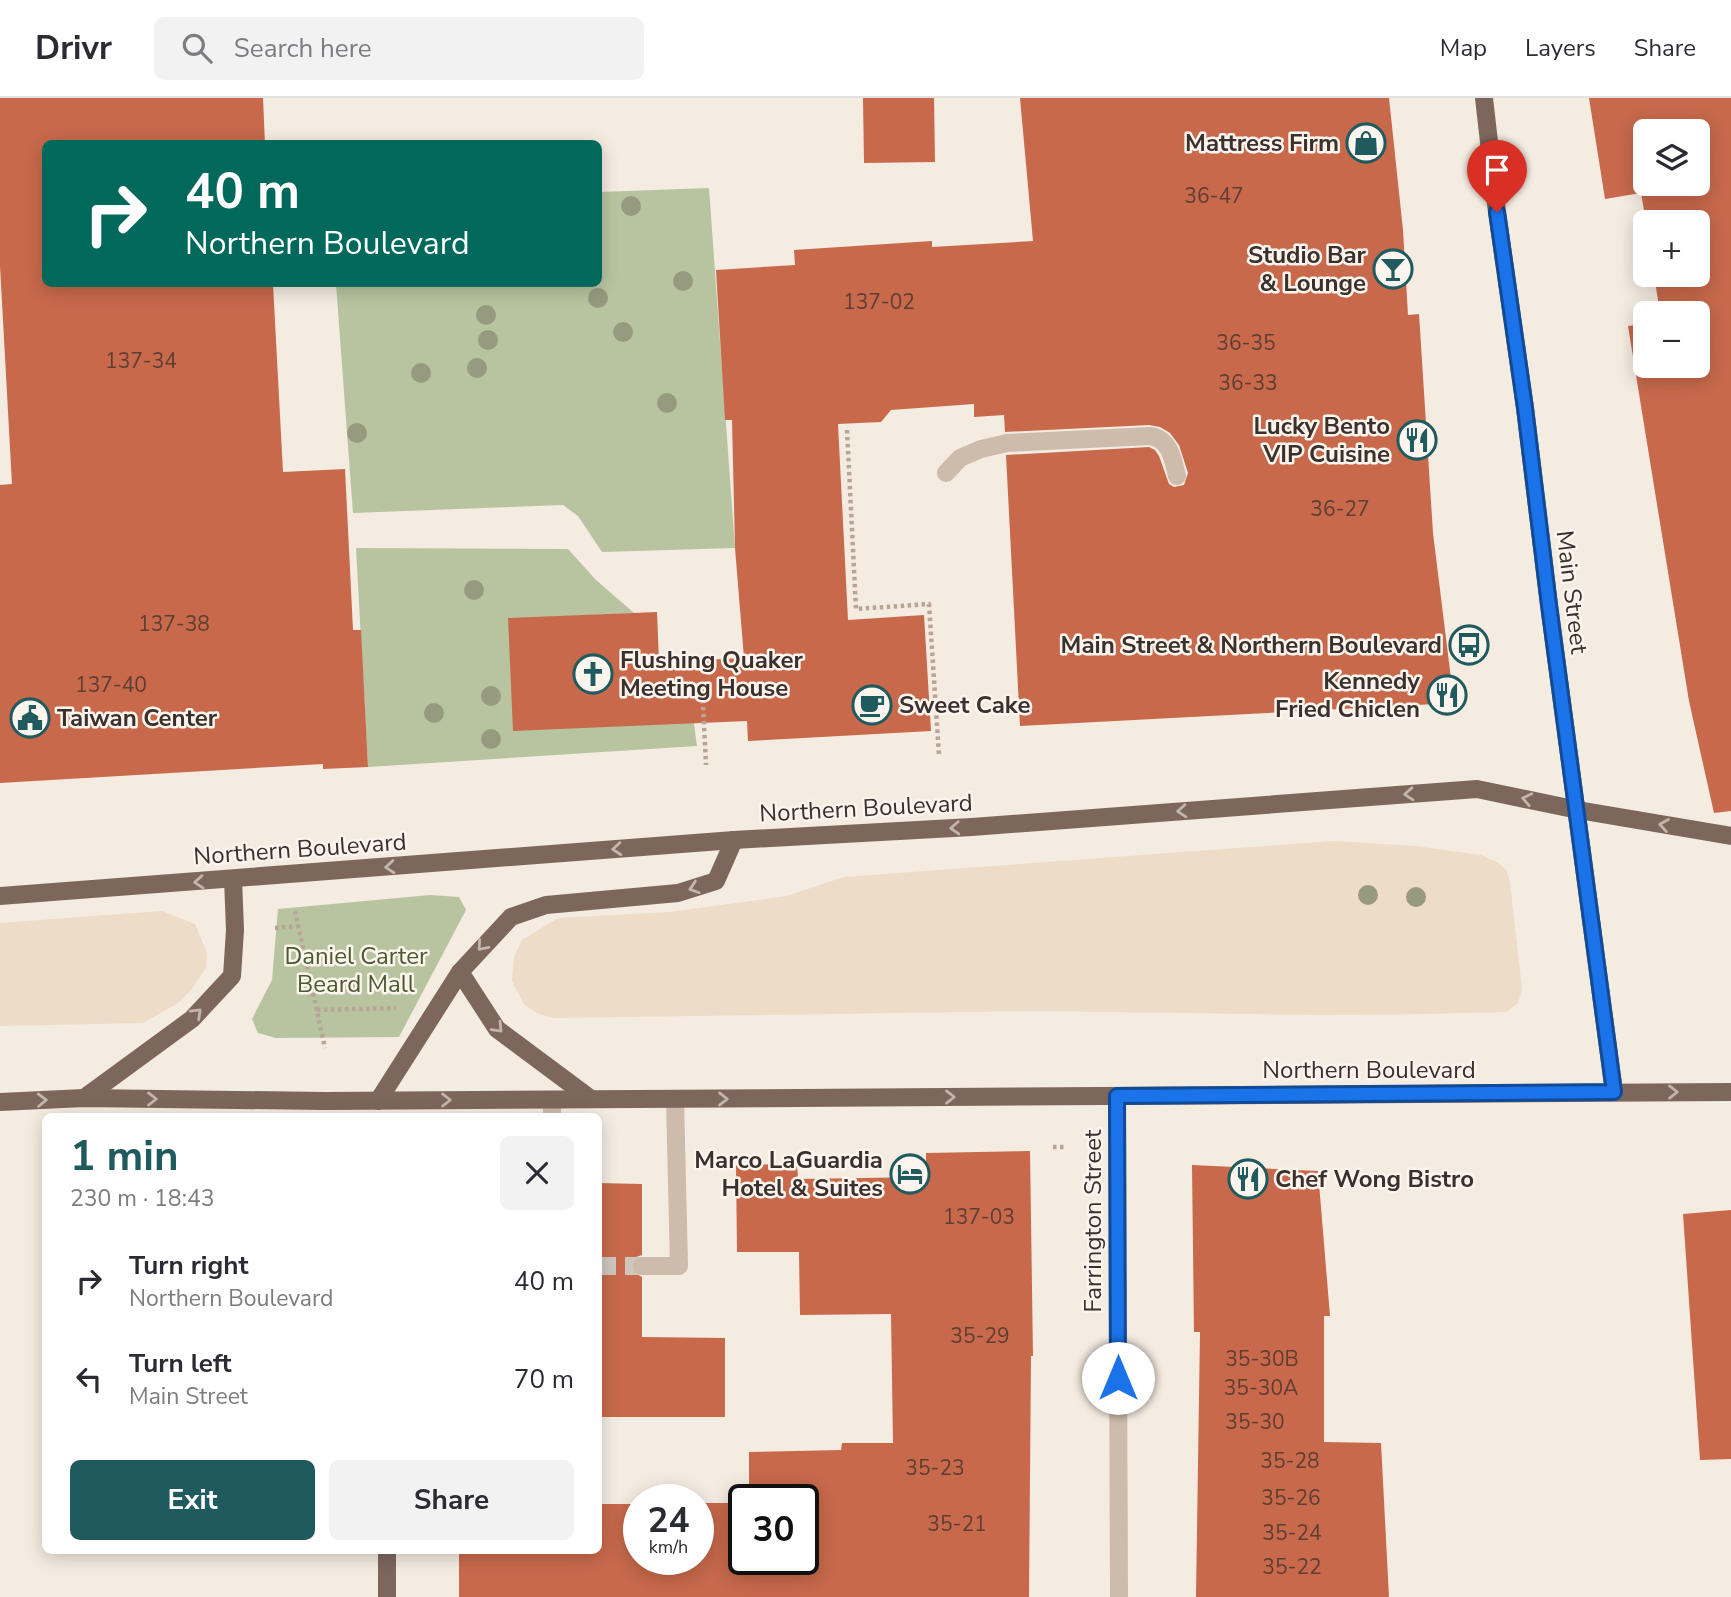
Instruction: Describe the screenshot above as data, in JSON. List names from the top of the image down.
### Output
{
  "streets": {
    "main road": ["Main Street", "Northern Boulevard"],
    "street": ["Farrington Street"]
  },
  "crossings": [
    ["Main Street", "Northern Boulevard"],
    ["Northern Boulevard", "Farrington Street"]
  ],
  "parks": ["Daniel Carter Beard Mall"],
  "places": {
    "shop": ["Mattress Firm"],
    "bar": ["Studio Bar & Lounge"],
    "restaurant": ["Lucky Bento VIP Cuisine", "Kennedy Fried Chiclen", "Chef Wong Bistro"],
    "bus stop": ["Main Street & Northern Boulevard"],
    "church": ["Flushing Quaker Meeting House"],
    "cafe": ["Sweet Cake"],
    "public building": ["Taiwan Center"],
    "hotel": ["Marco LaGuardia Hotel & Suites"]
  },
  "house_numbers": [
    "36-47",
    "137-02",
    "36-35",
    "137-34",
    "36-33",
    "36-27",
    "137-38",
    "137-40",
    "137-03",
    "35-29",
    "35-30B",
    "35-30A",
    "35-30",
    "35-28",
    "35-23",
    "35-26",
    "35-21",
    "35-24",
    "35-22"
  ],
  "page": {
    "header": "Drivr",
    "search": "Search here",
    "nav": ["Map", "Layers", "Share"],
    "map_buttons": ["+", "−"],
    "turn": ["40 m", "Northern Boulevard"],
    "heading": ["1 min", "230 m · 18:43"],
    "list": [
      {
        "name": "Turn right",
        "note": "Northern Boulevard",
        "value": "40 m"
      },
      {
        "name": "Turn left",
        "note": "Main Street",
        "value": "70 m"
      }
    ],
    "buttons": ["Exit", "Share"],
    "speed": "24 km/h",
    "limit": "30"
  }
}
